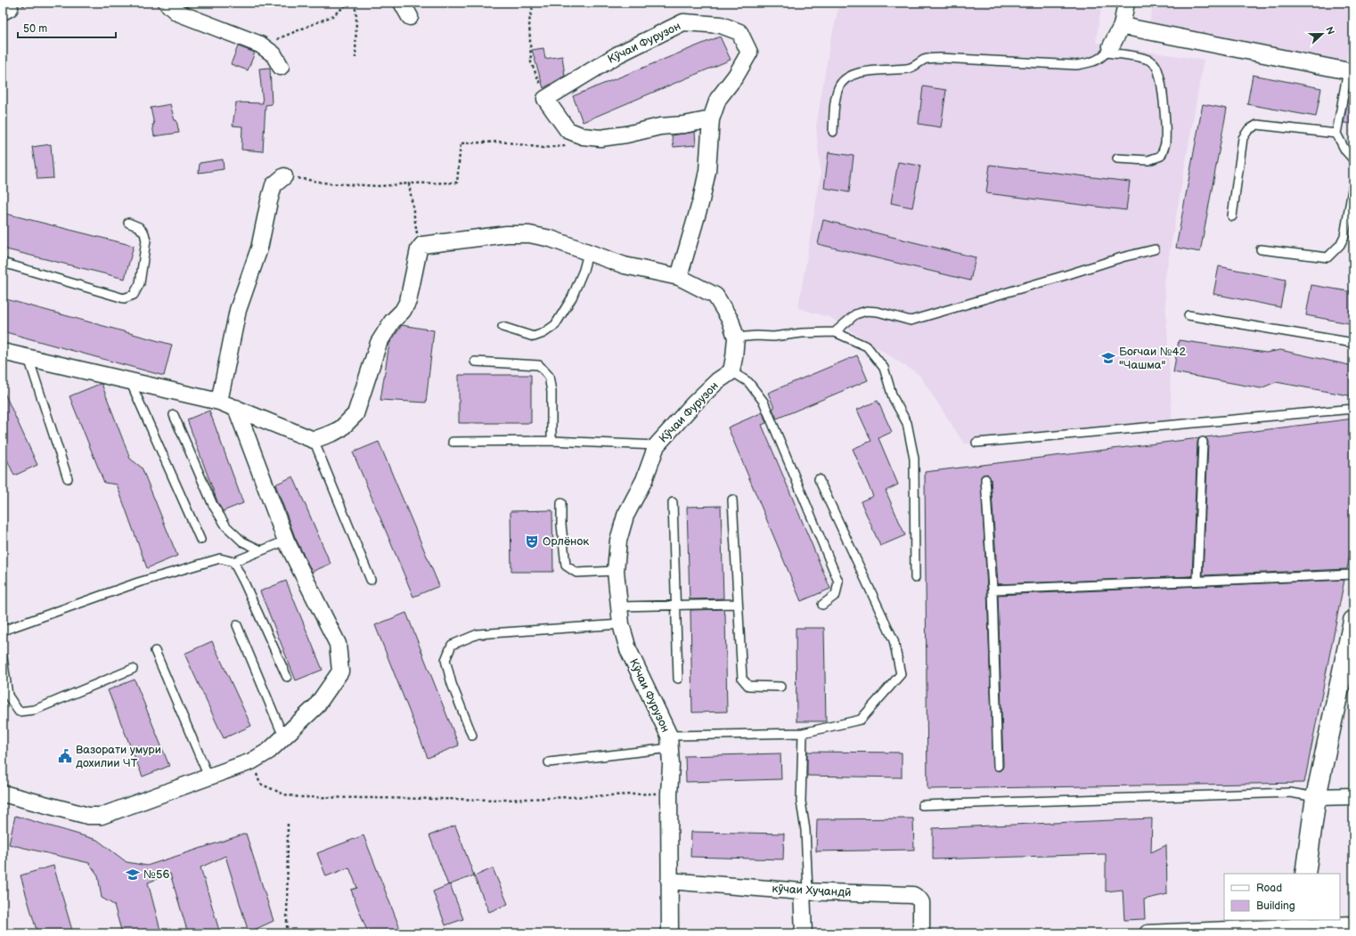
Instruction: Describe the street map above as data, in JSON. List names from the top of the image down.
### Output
{
  "streets": {
    "street": ["Кӯчаи Фурузон", "кӯчаи Хуҷандӣ"]
  },
  "crossings": [
    ["Кӯчаи Фурузон", "кӯчаи Хуҷандӣ"]
  ],
  "places": {
    "school or university": ["Боғчаи №42 \"Чашма\"", "№56"],
    "theatre": ["Орлёнок"],
    "public building": ["Вазорати умури дохилии ЧТ"]
  },
  "legend": ["Road", "Building"],
  "scale_bar": "50 m",
  "north": "right"
}
